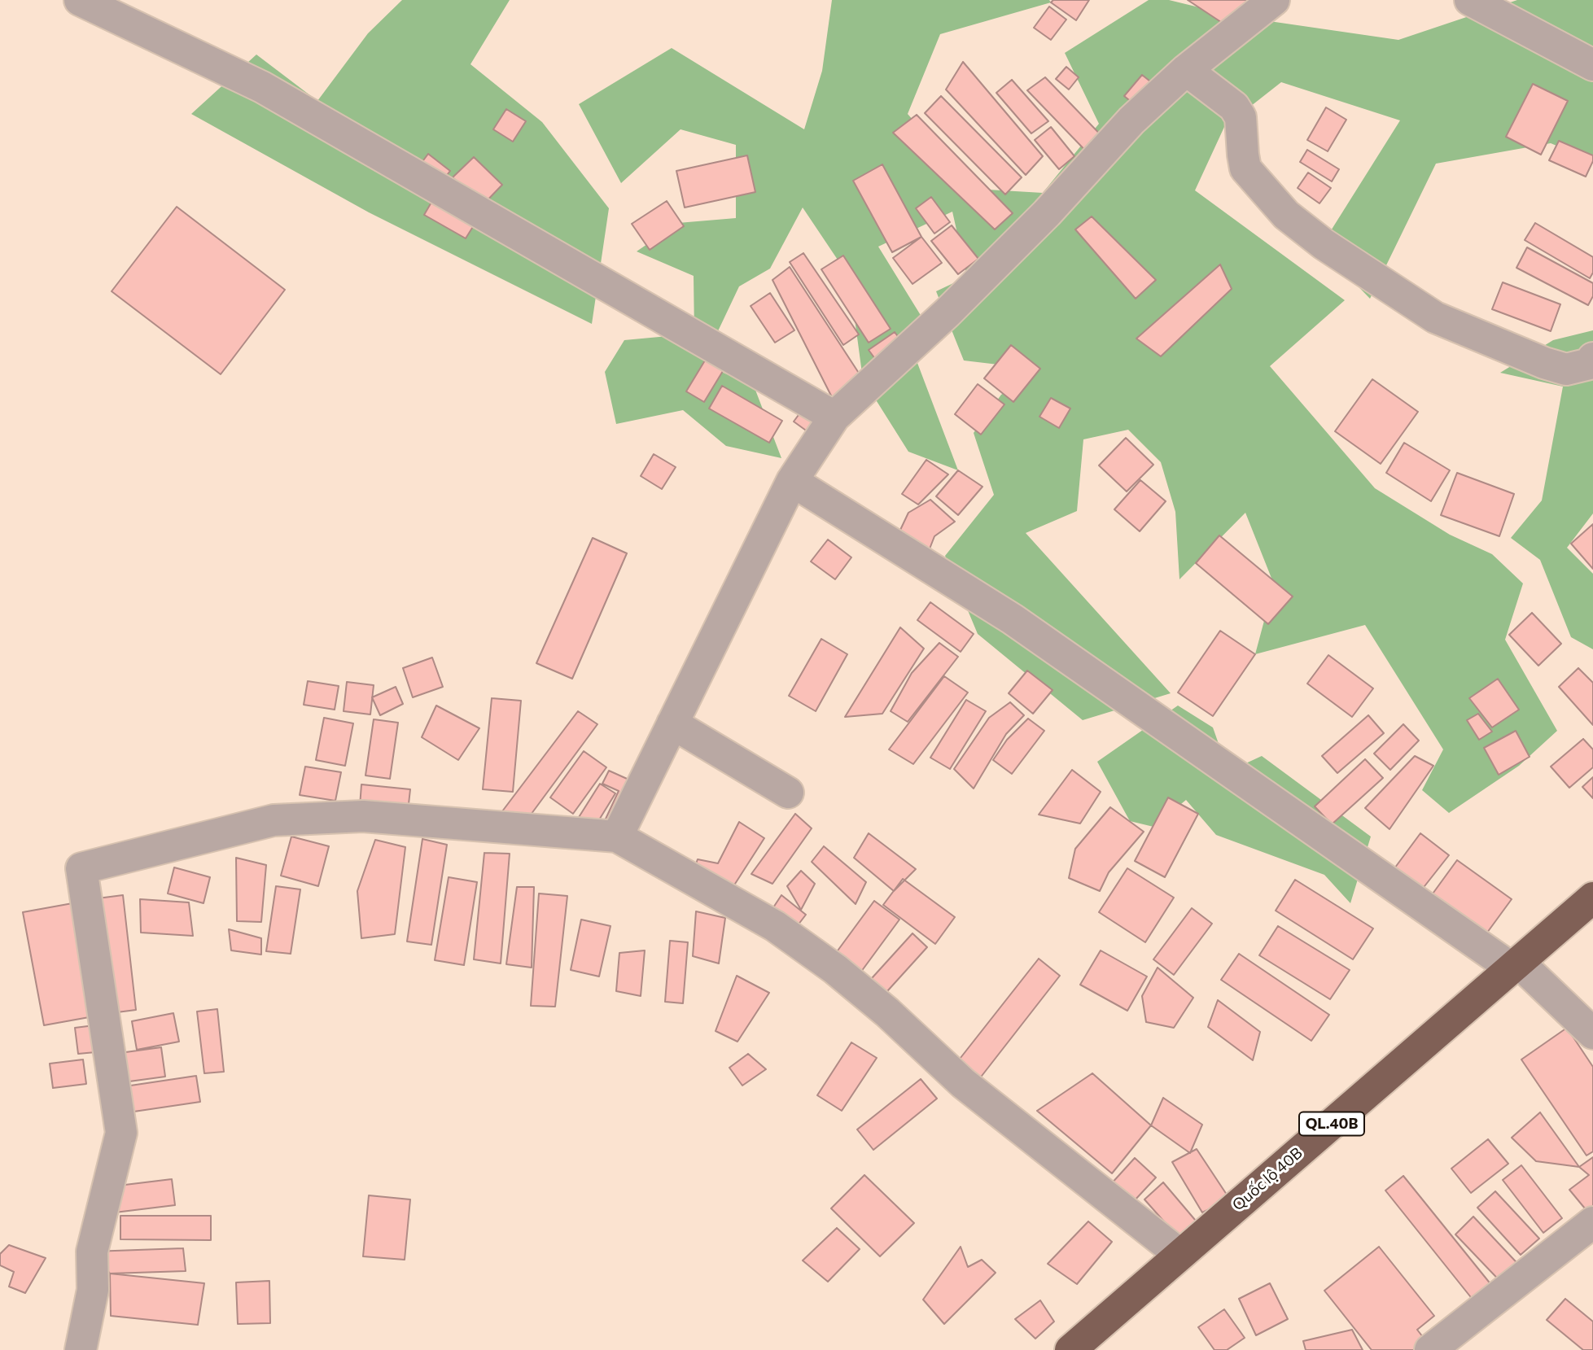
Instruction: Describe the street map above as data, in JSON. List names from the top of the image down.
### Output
{
  "streets": {
    "highway": ["QL.40B", "Quốc lộ 40B"]
  }
}
